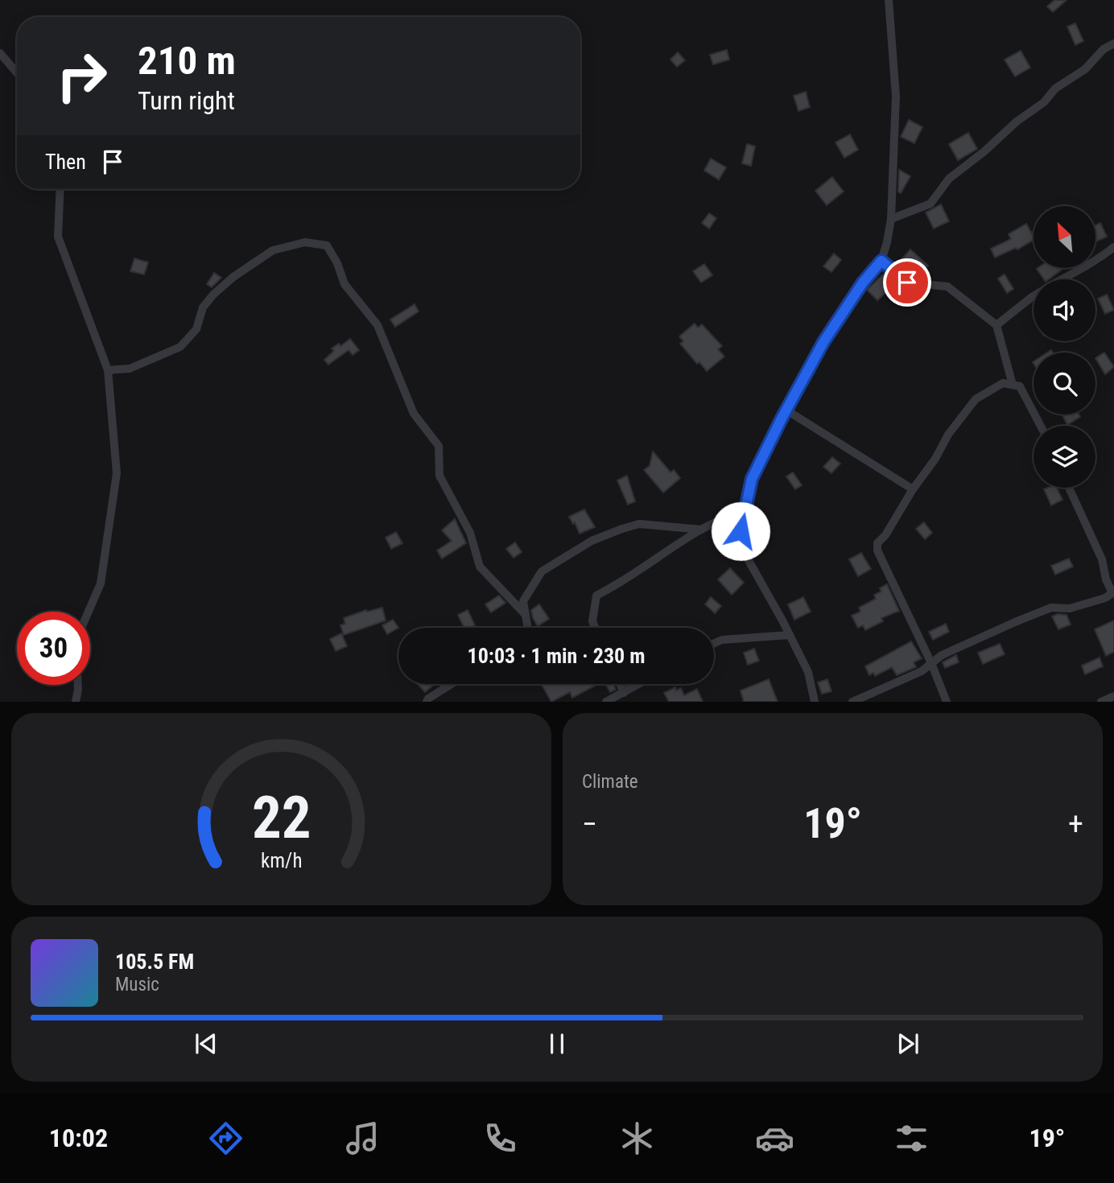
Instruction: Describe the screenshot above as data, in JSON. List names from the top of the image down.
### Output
{
  "north": "top left",
  "page": {
    "turn": ["210 m", "Turn right"],
    "then": "Then",
    "limit": "30",
    "trip": "10:03 · 1 min · 230 m",
    "tile": "Climate",
    "heat": ["−", "19°", "+"],
    "song": ["105.5 FM", "Music"],
    "tabs": ["10:02", "19°"],
    "gauge": ["22", "km/h"]
  }
}
